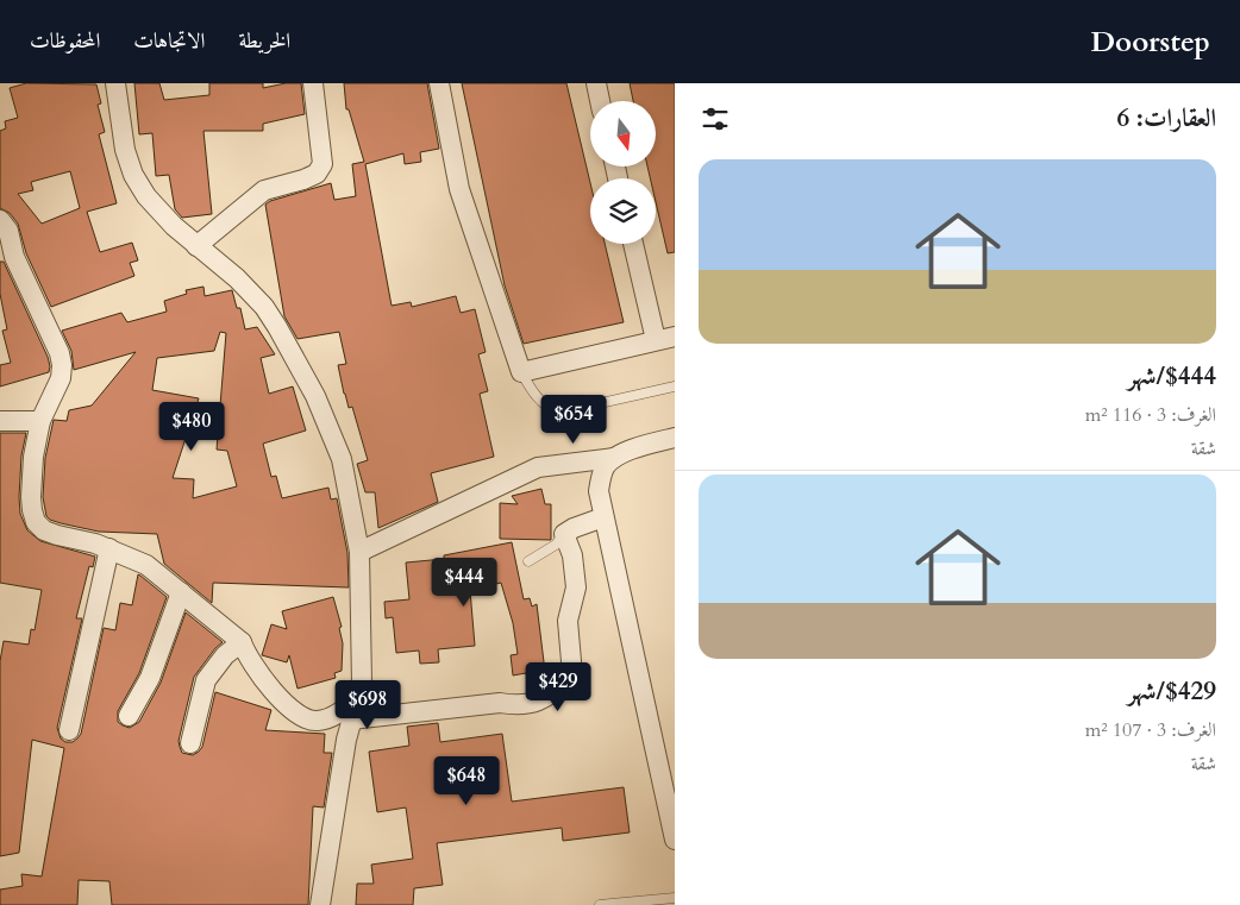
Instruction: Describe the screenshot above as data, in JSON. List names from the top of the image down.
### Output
{
  "north": "bottom",
  "page": {
    "header": "Doorstep",
    "nav": ["الخريطة", "الاتجاهات", "المحفوظات"],
    "heading": "العقارات: 6",
    "list": [
      {
        "name": "$444/شهر",
        "note": "الغرف: 3 · 116 m² · شقة"
      },
      {
        "name": "$429/شهر",
        "note": "الغرف: 3 · 107 m² · شقة"
      }
    ],
    "price": [
      "$654",
      "$480",
      "$444",
      "$429",
      "$698",
      "$648"
    ]
  }
}
